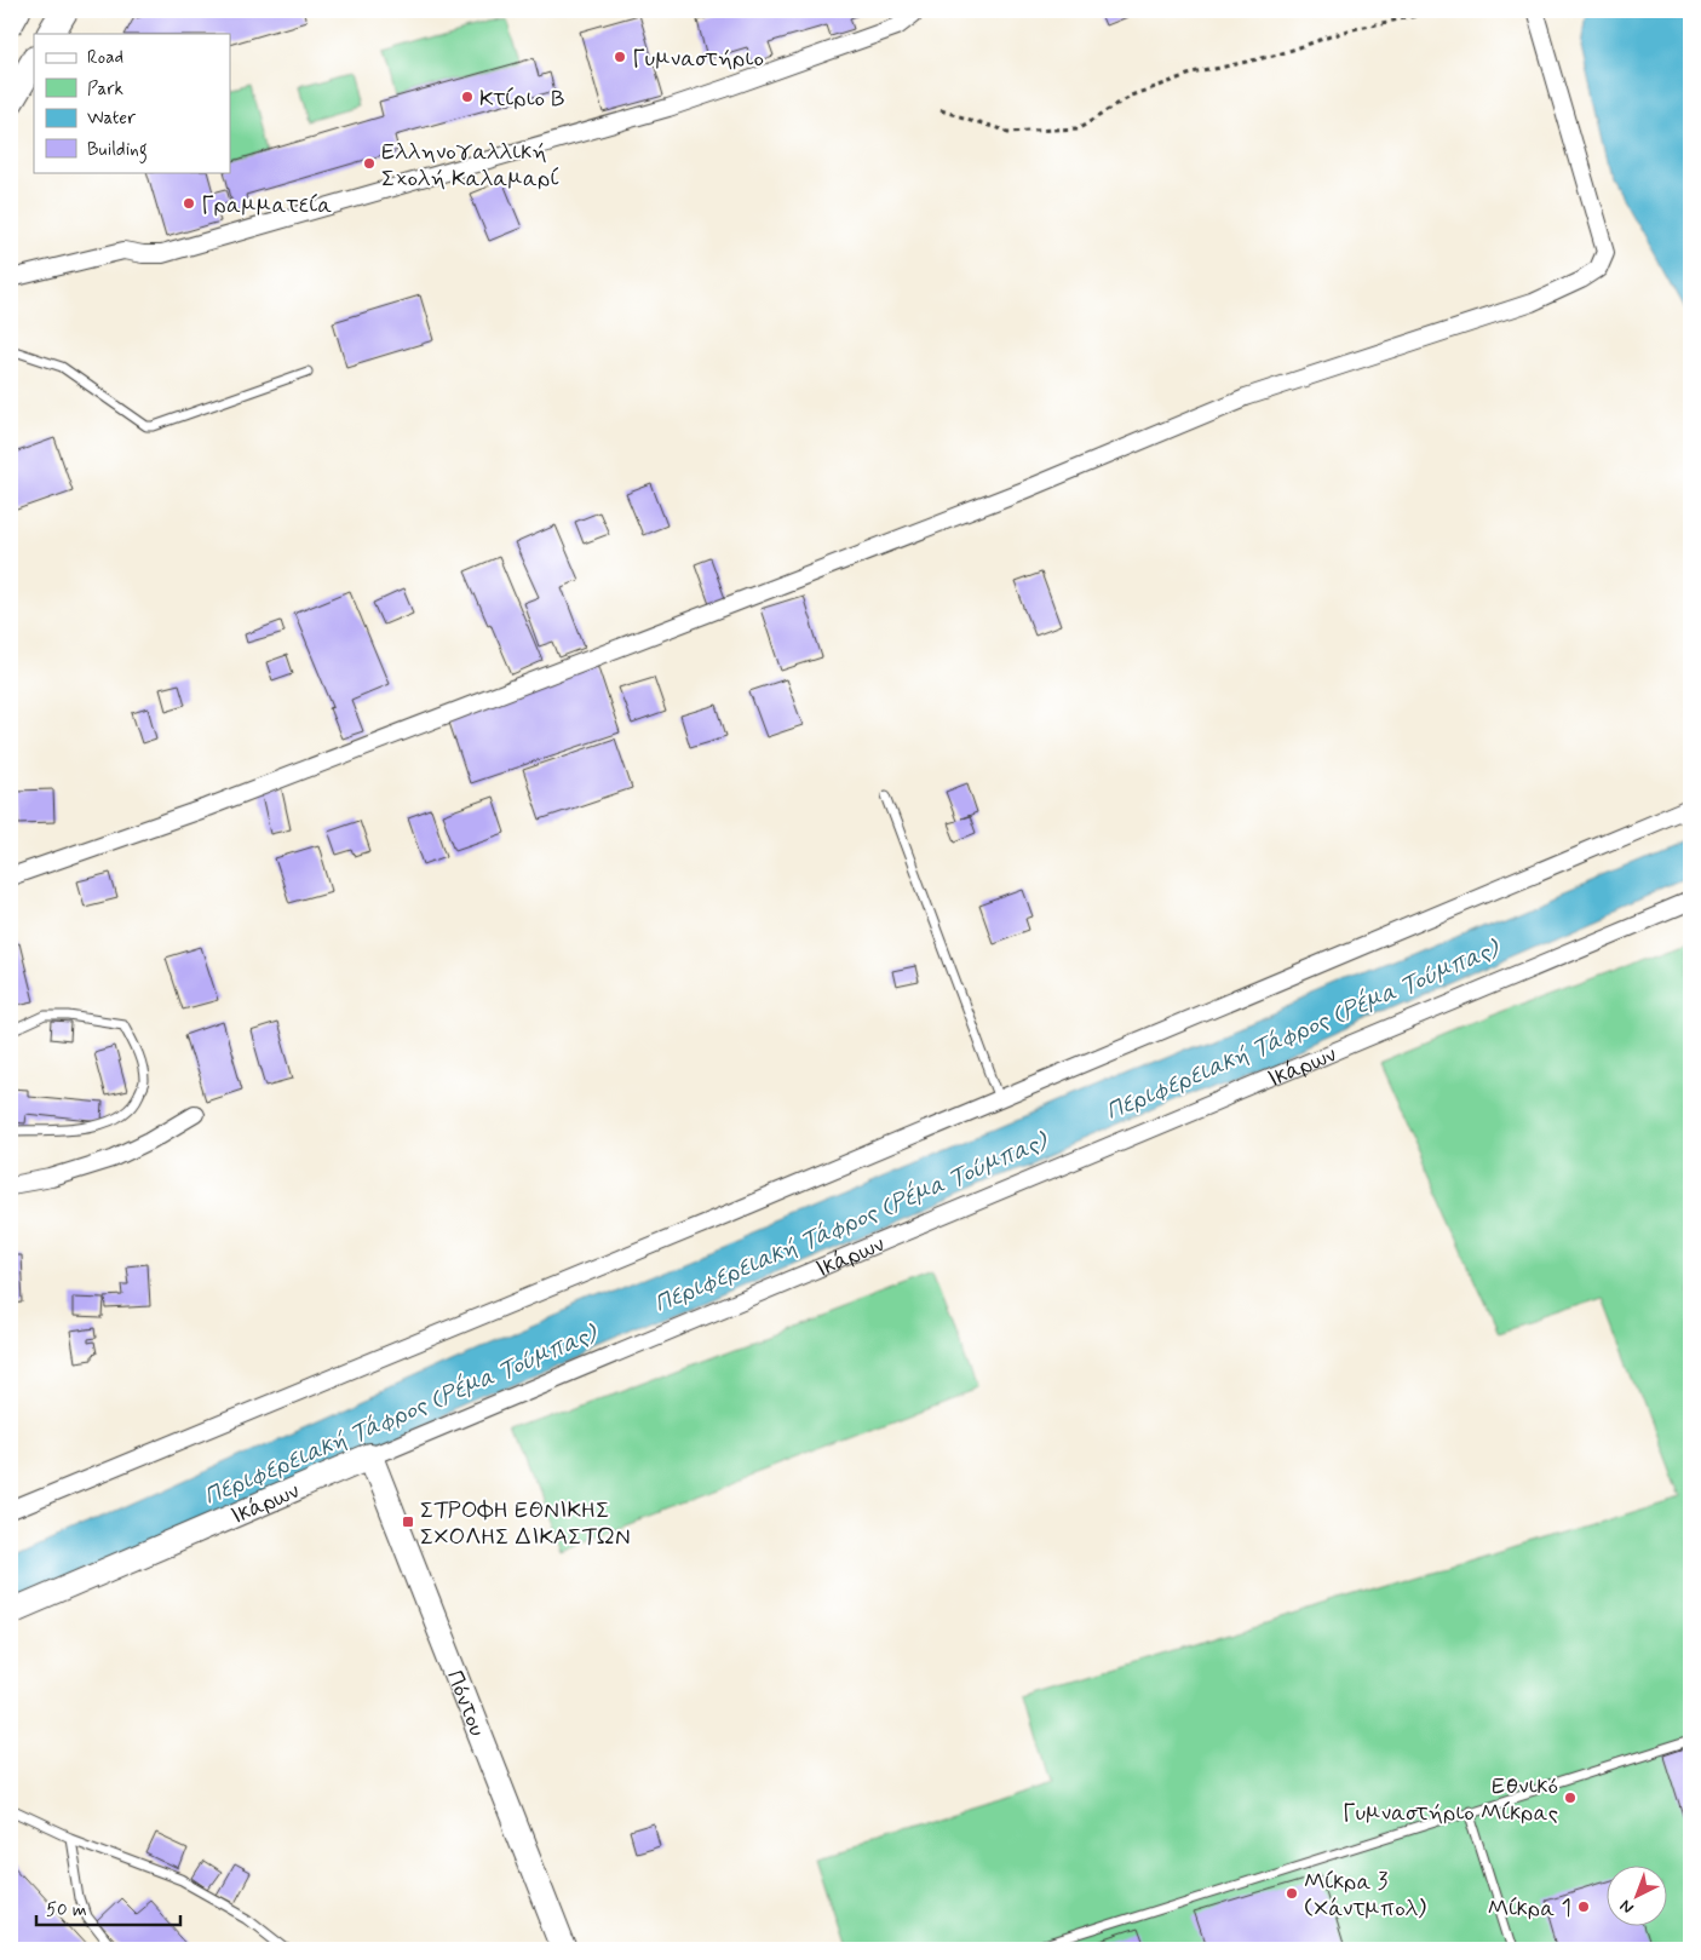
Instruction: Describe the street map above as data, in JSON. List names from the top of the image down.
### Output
{
  "streets": {
    "main road": ["Ικάρων", "Πόντου"]
  },
  "crossings": [
    ["Ικάρων", "Πόντου"]
  ],
  "water": ["Περιφερειακή Τάφρος (Ρέμα Τούμπας)"],
  "places": {
    "other": [
      "Γυμναστήριο",
      "Κτίριο Β",
      "Ελληνογαλλική Σχολή Καλαμαρί",
      "Γραμματεία",
      "Εθνικό Γυμναστήριο Μίκρας",
      "Μίκρα 3 (Χάντμπολ)",
      "Μίκρα 1"
    ],
    "transit": ["ΣΤΡΟΦΗ ΕΘΝΙΚΗΣ ΣΧΟΛΗΣ ΔΙΚΑΣΤΩΝ"]
  },
  "legend": [
    "Road",
    "Park",
    "Water",
    "Building"
  ],
  "scale_bar": "50 m",
  "north": "bottom left"
}
